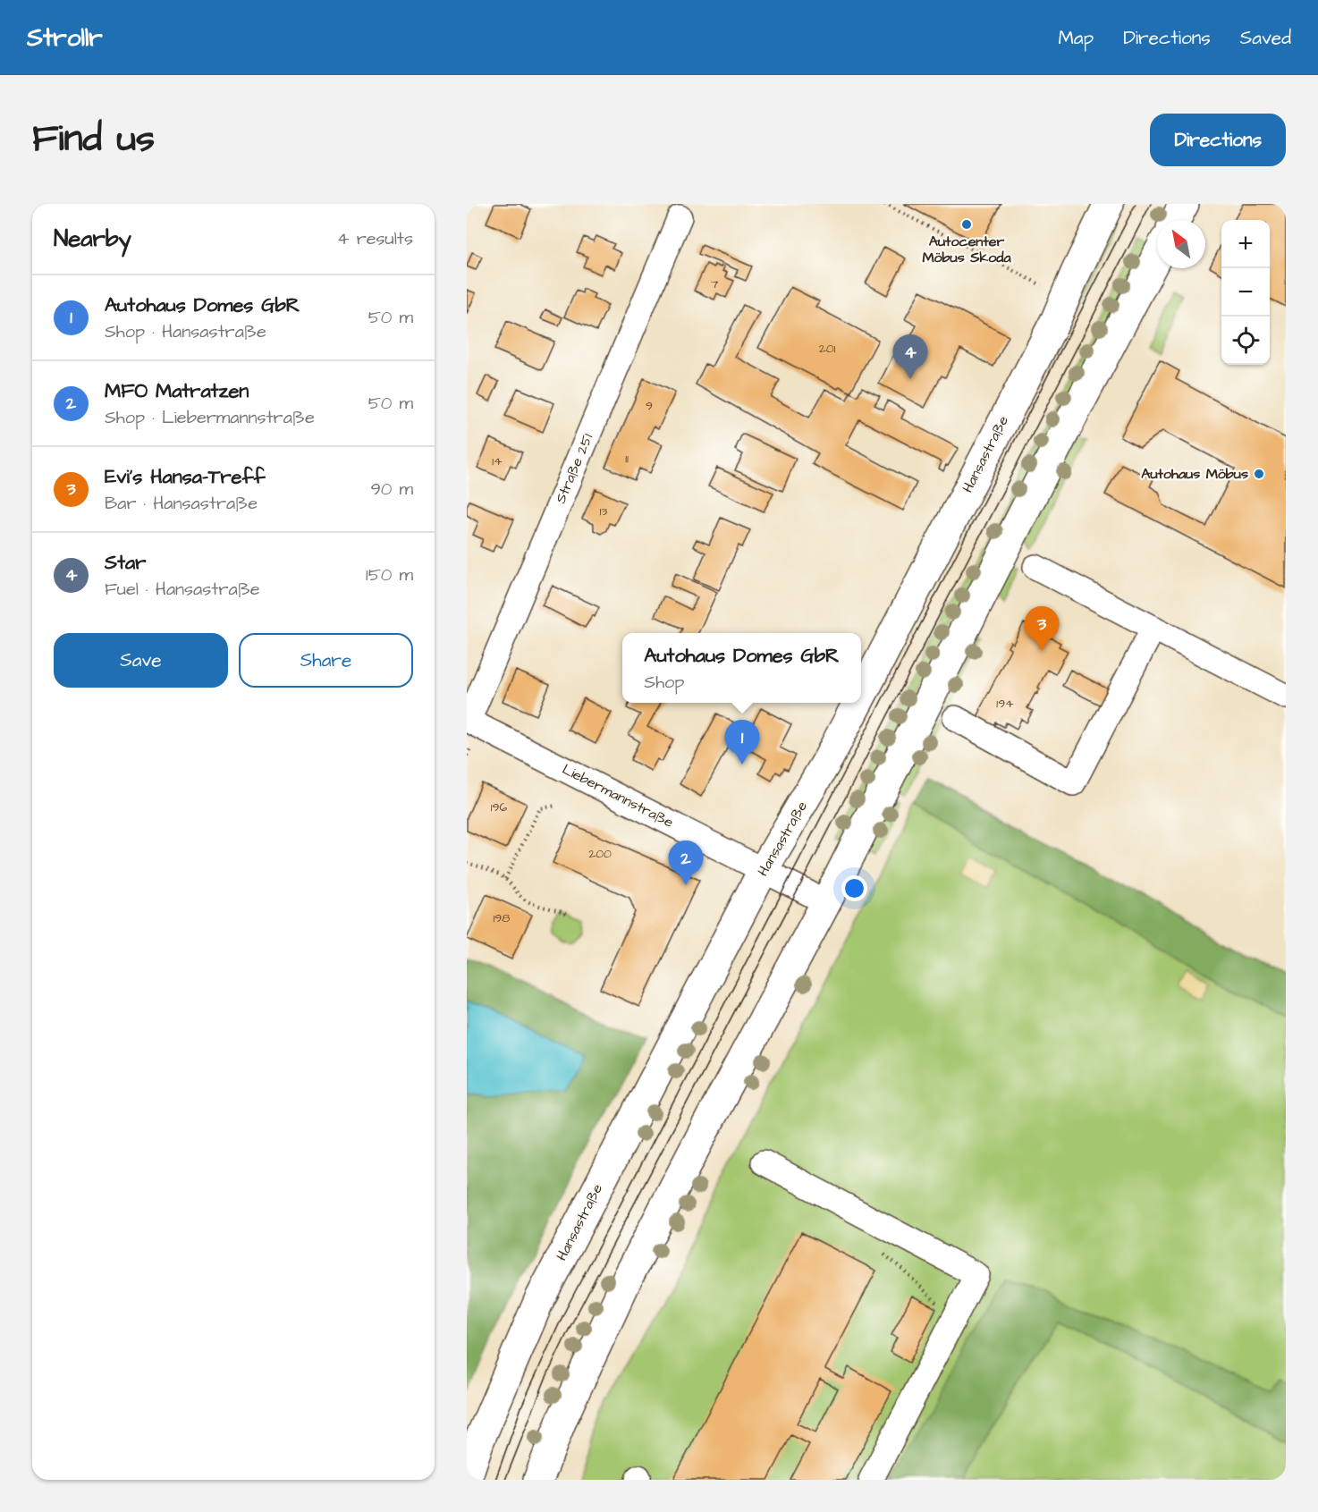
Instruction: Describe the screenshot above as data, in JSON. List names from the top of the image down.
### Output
{
  "streets": {
    "main road": ["Hansastraße"],
    "street": ["Straße 251", "Liebermannstraße"]
  },
  "crossings": [
    ["Hansastraße", "Liebermannstraße"],
    ["Straße 251", "Liebermannstraße"]
  ],
  "places": ["Autocenter Möbus Skoda", "Autohaus Möbus"],
  "house_numbers": [
    "7",
    "201",
    "9",
    "11",
    "14",
    "13",
    "194",
    "196",
    "200",
    "198"
  ],
  "north": "top left",
  "page": {
    "header": "Strollr",
    "nav": ["Map", "Directions", "Saved"],
    "title": "Find us",
    "buttons": [
      "Directions",
      ["Save", "Share"]
    ],
    "heading": ["Nearby", "4 results"],
    "map_buttons": ["+", "−"],
    "list": [
      {
        "mark": "1",
        "name": "Autohaus Domes GbR",
        "note": "Shop · Hansastraße",
        "value": "50 m"
      },
      {
        "mark": "2",
        "name": "MFO Matratzen",
        "note": "Shop · Liebermannstraße",
        "value": "50 m"
      },
      {
        "mark": "3",
        "name": "Evi's Hansa-Treff",
        "note": "Bar · Hansastraße",
        "value": "90 m"
      },
      {
        "mark": "4",
        "name": "Star",
        "note": "Fuel · Hansastraße",
        "value": "150 m"
      }
    ],
    "pins": [
      "4",
      "3",
      "1",
      "2"
    ],
    "popup": ["Autohaus Domes GbR", "Shop"]
  }
}
